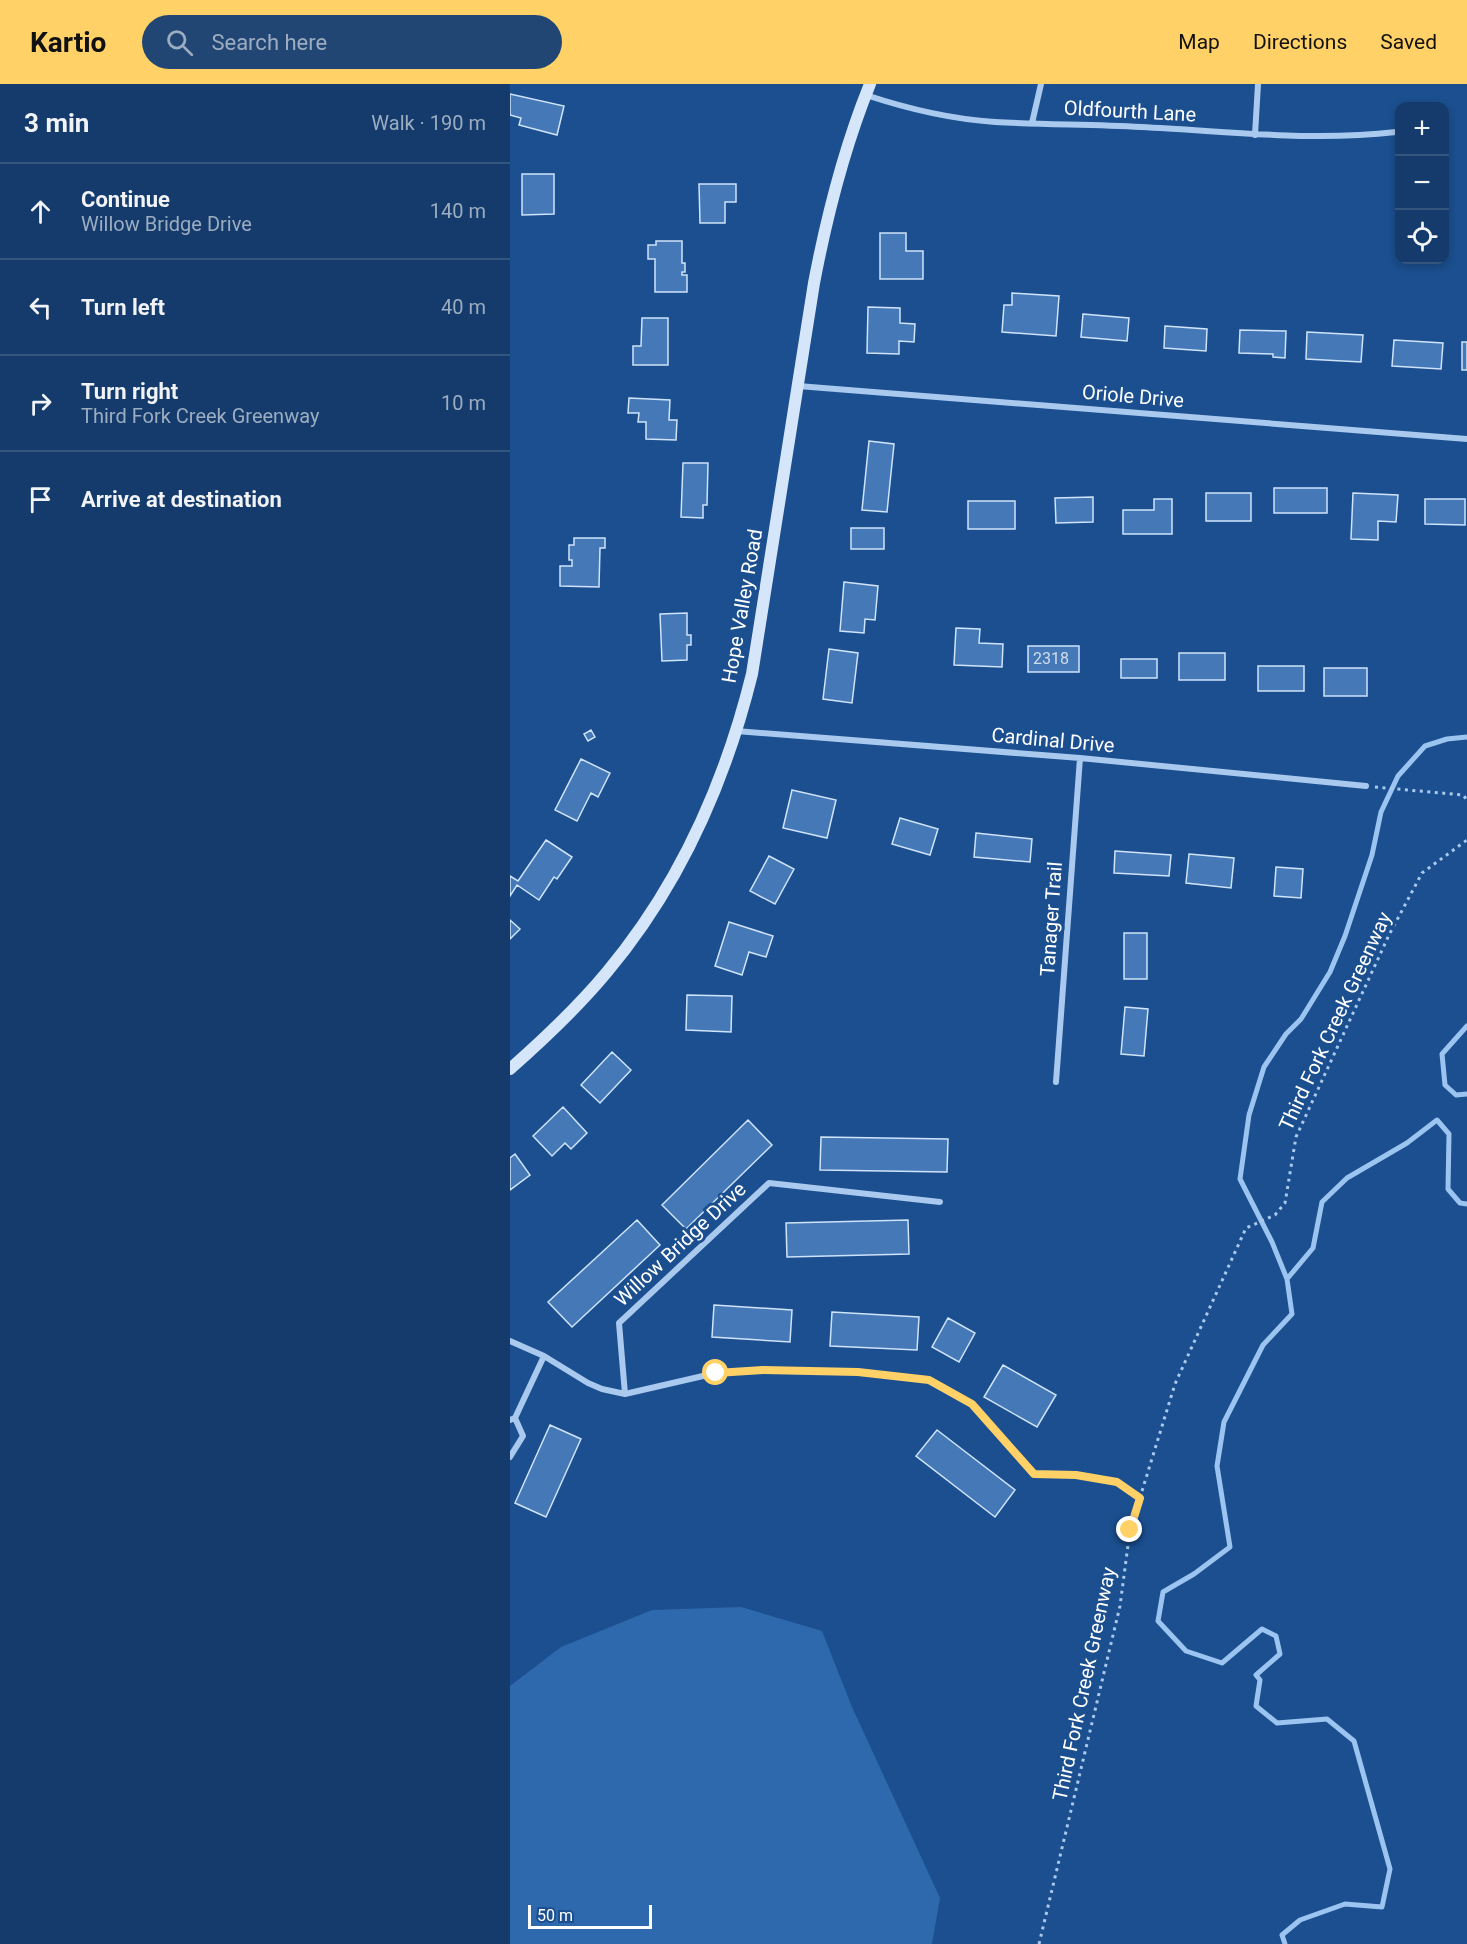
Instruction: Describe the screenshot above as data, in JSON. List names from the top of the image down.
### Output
{
  "streets": {
    "main road": ["Hope Valley Road"],
    "street": [
      "Oldfourth Lane",
      "Oriole Drive",
      "Cardinal Drive",
      "Tanager Trail",
      "Willow Bridge Drive"
    ],
    "path": ["Third Fork Creek Greenway"]
  },
  "crossings": [
    ["Oldfourth Lane", "Hope Valley Road"],
    ["Oriole Drive", "Hope Valley Road"],
    ["Hope Valley Road", "Cardinal Drive"],
    ["Cardinal Drive", "Tanager Trail"]
  ],
  "house_numbers": ["2318"],
  "scale_bar": "50 m",
  "page": {
    "header": "Kartio",
    "search": "Search here",
    "nav": ["Map", "Directions", "Saved"],
    "heading": ["3 min", "Walk · 190 m"],
    "map_buttons": ["+", "−"],
    "list": [
      ["Continue", "Willow Bridge Drive", "140 m"],
      ["Turn left", "40 m"],
      ["Turn right", "Third Fork Creek Greenway", "10 m"],
      "Arrive at destination"
    ],
    "scale": "50 m"
  }
}
